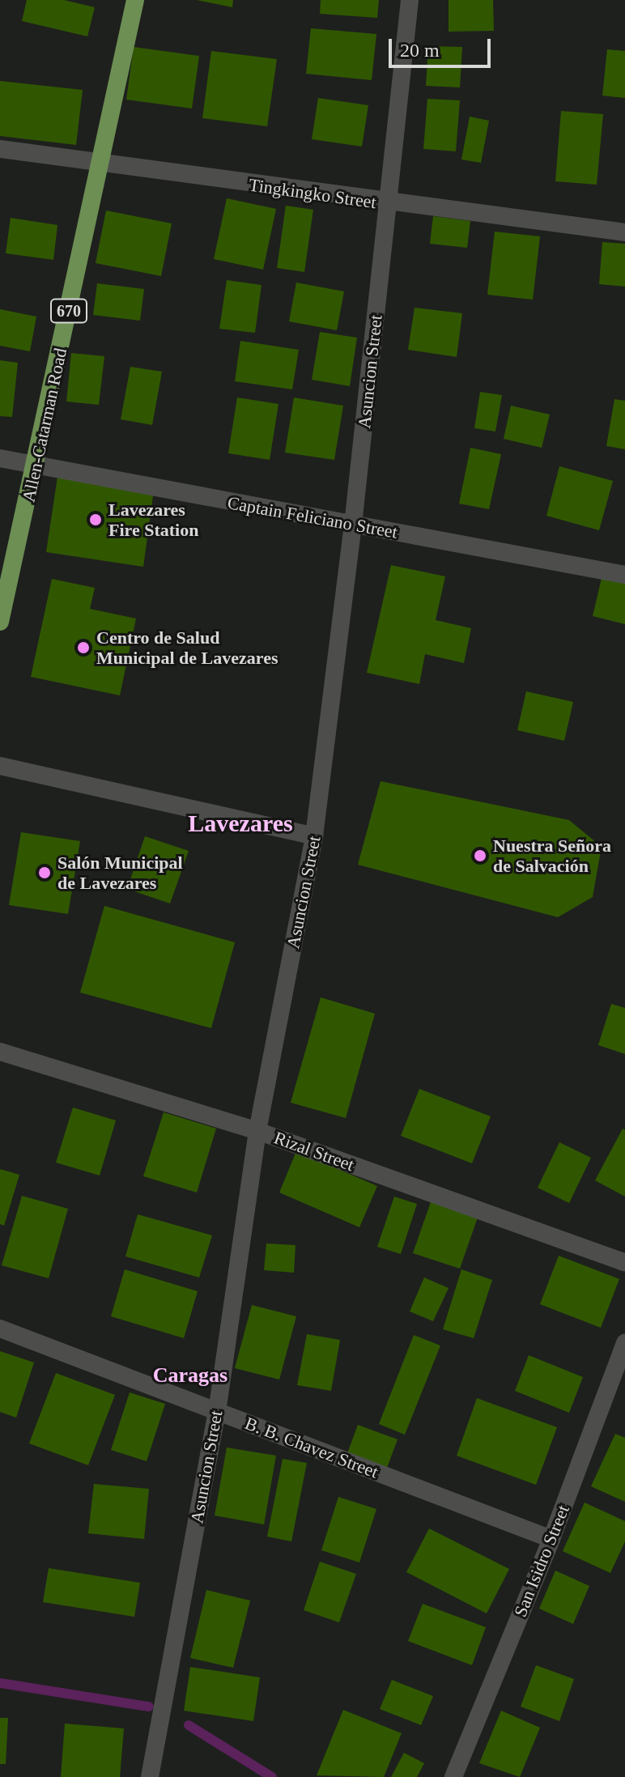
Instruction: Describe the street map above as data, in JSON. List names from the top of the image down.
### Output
{
  "streets": {
    "main road": ["670", "Allen-Catarman Road"],
    "street": [
      "Tingkingko Street",
      "Asuncion Street",
      "Captain Feliciano Street",
      "Rizal Street",
      "B. B. Chavez Street",
      "San Isidro Street"
    ]
  },
  "crossings": [
    ["Tingkingko Street", "Asuncion Street"],
    ["Tingkingko Street", "Allen-Catarman Road"],
    ["Asuncion Street", "Captain Feliciano Street"],
    ["Asuncion Street", "Rizal Street"],
    ["Asuncion Street", "B. B. Chavez Street"],
    ["Allen-Catarman Road", "Captain Feliciano Street"],
    ["B. B. Chavez Street", "San Isidro Street"]
  ],
  "districts": ["Lavezares", "Caragas"],
  "places": [
    "Lavezares Fire Station",
    "Centro de Salud Municipal de Lavezares",
    "Nuestra Señora de Salvación",
    "Salón Municipal de Lavezares"
  ],
  "scale_bar": "20 m"
}
